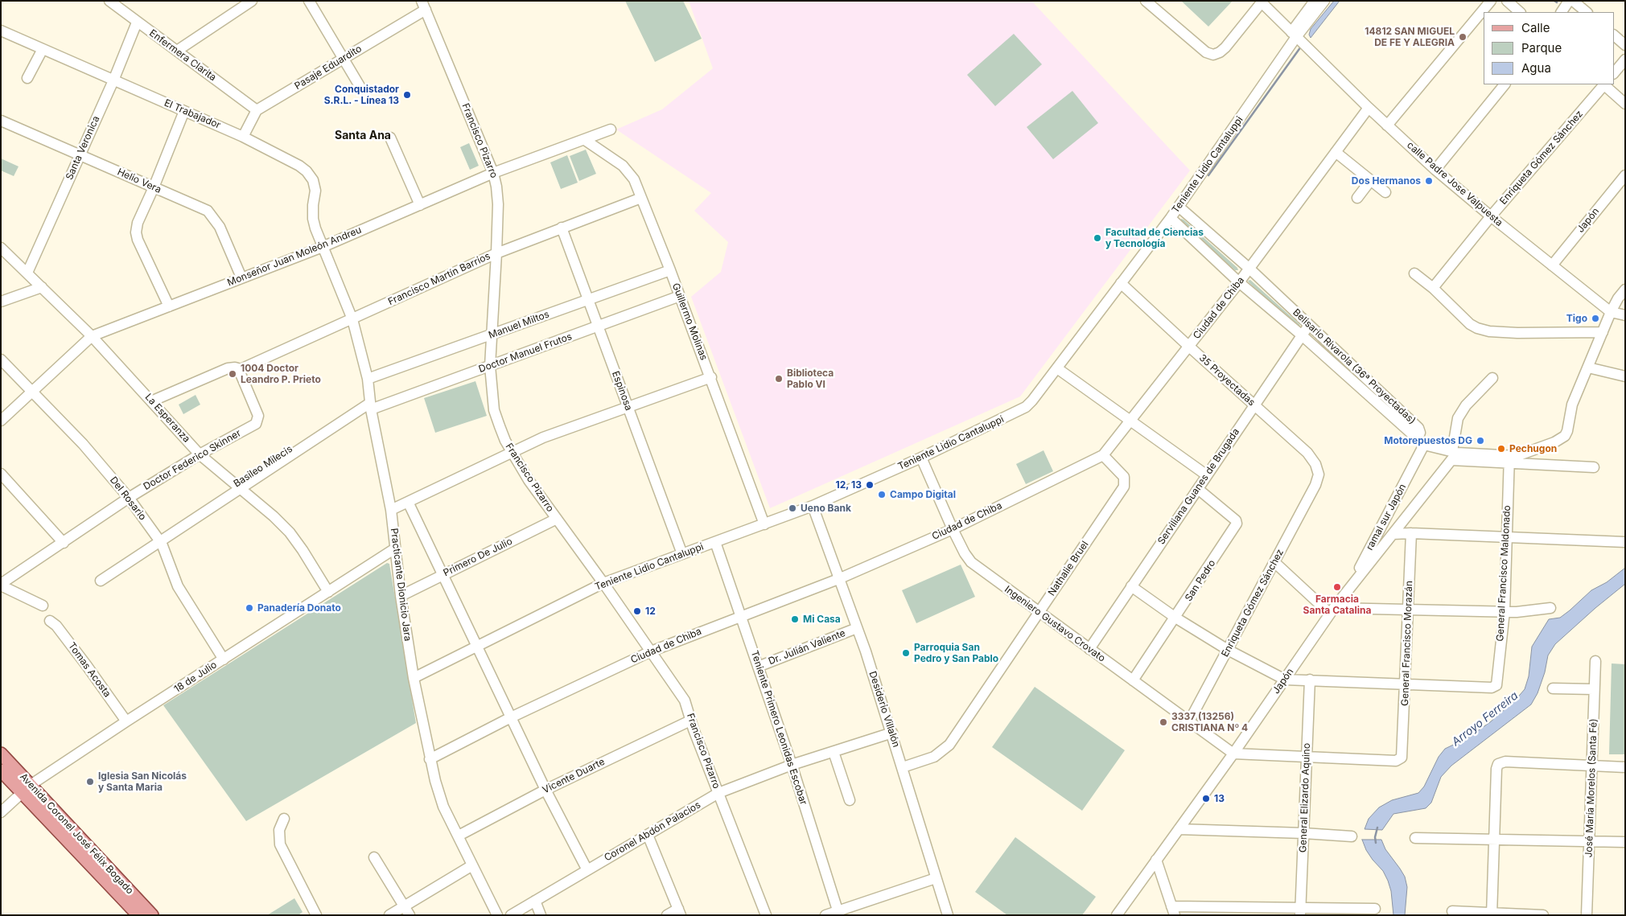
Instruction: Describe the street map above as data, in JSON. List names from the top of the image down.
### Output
{
  "streets": {
    "main road": ["Avenida Coronel José Félix Bogado"],
    "street": [
      "Enfermera Clarita",
      "Pasaje Eduardito",
      "El Trabajador",
      "Francisco Pizarro",
      "Santa Veronica",
      "Enriqueta Gómez Sánchez",
      "Teniente Lidio Cantaluppi",
      "Helio Vera",
      "calle Padre Jose Valpuesta",
      "Japón",
      "Monseñor Juan Moleón Andreu",
      "Francisco Martín Barrios",
      "Ciudad de Chiba",
      "Guillermo Molinas",
      "Manuel Miltos",
      "Doctor Manuel Frutos",
      "Belisario Rivarola (36ª Proyectadas)",
      "35 Proyectadas",
      "Espinosa",
      "La Esperanza",
      "Doctor Federico Skinner",
      "Basileo Milecis",
      "Serviliana Guanes de Brugada",
      "Del Rosario",
      "ramal sur Japón",
      "Primero De Julio",
      "Nathalie Bruel",
      "General Francisco Maldonado",
      "San Pedro",
      "Practicante Dionicio Jara",
      "Ingeniero Gustavo Crovato",
      "General Francisco Morazán",
      "Dr. Julián Valiente",
      "Tomas Acosta",
      "18 de Julio",
      "Desiderio Villalón",
      "Teniente Primero Leonidas Escobar",
      "Vicente Duarte",
      "José María Morelos (Santa Fé)",
      "General Elizardo Aquino",
      "Coronel Abdón Palacios"
    ]
  },
  "crossings": [
    ["Enfermera Clarita", "Pasaje Eduardito"],
    ["Enfermera Clarita", "Santa Veronica"],
    ["Pasaje Eduardito", "Francisco Pizarro"],
    ["El Trabajador", "Santa Veronica"],
    ["El Trabajador", "Monseñor Juan Moleón Andreu"],
    ["El Trabajador", "Practicante Dionicio Jara"],
    ["Francisco Pizarro", "Teniente Lidio Cantaluppi"],
    ["Francisco Pizarro", "Monseñor Juan Moleón Andreu"],
    ["Francisco Pizarro", "Francisco Martín Barrios"],
    ["Francisco Pizarro", "Ciudad de Chiba"],
    ["Francisco Pizarro", "Manuel Miltos"],
    ["Francisco Pizarro", "Doctor Manuel Frutos"],
    ["Francisco Pizarro", "Primero De Julio"],
    ["Francisco Pizarro", "Vicente Duarte"],
    ["Francisco Pizarro", "Coronel Abdón Palacios"],
    ["Santa Veronica", "Helio Vera"],
    ["Santa Veronica", "La Esperanza"],
    ["Enriqueta Gómez Sánchez", "calle Padre Jose Valpuesta"],
    ["Enriqueta Gómez Sánchez", "35 Proyectadas"],
    ["Enriqueta Gómez Sánchez", "Ingeniero Gustavo Crovato"],
    ["Teniente Lidio Cantaluppi", "calle Padre Jose Valpuesta"],
    ["Teniente Lidio Cantaluppi", "Guillermo Molinas"],
    ["Teniente Lidio Cantaluppi", "Belisario Rivarola (36ª Proyectadas)"],
    ["Teniente Lidio Cantaluppi", "35 Proyectadas"],
    ["Teniente Lidio Cantaluppi", "Espinosa"],
    ["Teniente Lidio Cantaluppi", "Practicante Dionicio Jara"],
    ["Teniente Lidio Cantaluppi", "Ingeniero Gustavo Crovato"],
    ["Teniente Lidio Cantaluppi", "Desiderio Villalón"],
    ["Teniente Lidio Cantaluppi", "Teniente Primero Leonidas Escobar"],
    ["Helio Vera", "Monseñor Juan Moleón Andreu"],
    ["calle Padre Jose Valpuesta", "Japón"],
    ["calle Padre Jose Valpuesta", "Ciudad de Chiba"],
    ["Japón", "ramal sur Japón"],
    ["Japón", "Ingeniero Gustavo Crovato"],
    ["Monseñor Juan Moleón Andreu", "Guillermo Molinas"],
    ["Monseñor Juan Moleón Andreu", "La Esperanza"],
    ["Monseñor Juan Moleón Andreu", "Del Rosario"],
    ["Monseñor Juan Moleón Andreu", "Practicante Dionicio Jara"],
    ["Francisco Martín Barrios", "Guillermo Molinas"],
    ["Francisco Martín Barrios", "Espinosa"],
    ["Francisco Martín Barrios", "La Esperanza"],
    ["Francisco Martín Barrios", "Doctor Federico Skinner"],
    ["Francisco Martín Barrios", "Practicante Dionicio Jara"],
    ["Ciudad de Chiba", "Belisario Rivarola (36ª Proyectadas)"],
    ["Ciudad de Chiba", "35 Proyectadas"],
    ["Ciudad de Chiba", "Nathalie Bruel"],
    ["Ciudad de Chiba", "Practicante Dionicio Jara"],
    ["Ciudad de Chiba", "Ingeniero Gustavo Crovato"],
    ["Ciudad de Chiba", "Desiderio Villalón"],
    ["Ciudad de Chiba", "Teniente Primero Leonidas Escobar"],
    ["Guillermo Molinas", "Manuel Miltos"],
    ["Guillermo Molinas", "Doctor Manuel Frutos"],
    ["Manuel Miltos", "Espinosa"],
    ["Manuel Miltos", "Practicante Dionicio Jara"],
    ["Doctor Manuel Frutos", "Espinosa"],
    ["Doctor Manuel Frutos", "Basileo Milecis"],
    ["Doctor Manuel Frutos", "Practicante Dionicio Jara"],
    ["Belisario Rivarola (36ª Proyectadas)", "Serviliana Guanes de Brugada"],
    ["Belisario Rivarola (36ª Proyectadas)", "ramal sur Japón"],
    ["35 Proyectadas", "Serviliana Guanes de Brugada"],
    ["La Esperanza", "Doctor Federico Skinner"],
    ["La Esperanza", "Basileo Milecis"],
    ["La Esperanza", "18 de Julio"],
    ["Doctor Federico Skinner", "Del Rosario"],
    ["Basileo Milecis", "Del Rosario"],
    ["Basileo Milecis", "Practicante Dionicio Jara"],
    ["Serviliana Guanes de Brugada", "San Pedro"],
    ["Serviliana Guanes de Brugada", "Ingeniero Gustavo Crovato"],
    ["Del Rosario", "18 de Julio"],
    ["Primero De Julio", "Practicante Dionicio Jara"],
    ["Nathalie Bruel", "Ingeniero Gustavo Crovato"],
    ["Nathalie Bruel", "Desiderio Villalón"],
    ["General Francisco Maldonado", "General Francisco Morazán"],
    ["San Pedro", "Ingeniero Gustavo Crovato"],
    ["Practicante Dionicio Jara", "18 de Julio"],
    ["Practicante Dionicio Jara", "Vicente Duarte"],
    ["General Francisco Morazán", "General Elizardo Aquino"],
    ["Dr. Julián Valiente", "Desiderio Villalón"],
    ["Dr. Julián Valiente", "Teniente Primero Leonidas Escobar"],
    ["Tomas Acosta", "18 de Julio"],
    ["18 de Julio", "Avenida Coronel José Félix Bogado"],
    ["Desiderio Villalón", "Coronel Abdón Palacios"],
    ["Teniente Primero Leonidas Escobar", "Coronel Abdón Palacios"]
  ],
  "districts": ["Santa Ana"],
  "water": ["Arroyo Ferreira"],
  "places": [
    "14812 SAN MIGUEL DE FE Y ALEGRIA",
    "Conquistador S.R.L. - Línea 13",
    "Dos Hermanos",
    "Facultad de Ciencias y Tecnología",
    "Tigo",
    "1004 Doctor Leandro P. Prieto",
    "Biblioteca Pablo VI",
    "Motorepuestos DG",
    "Pechugon",
    "12, 13",
    "Campo Digital",
    "Ueno Bank",
    "Farmacia Santa Catalina",
    "Panadería Donato",
    "12",
    "Mi Casa",
    "Parroquia San Pedro y San Pablo",
    "3337 (13256) CRISTIANA Nº 4",
    "Iglesia San Nicolás y Santa Maria",
    "13"
  ],
  "legend": ["Calle", "Parque", "Agua"]
}
